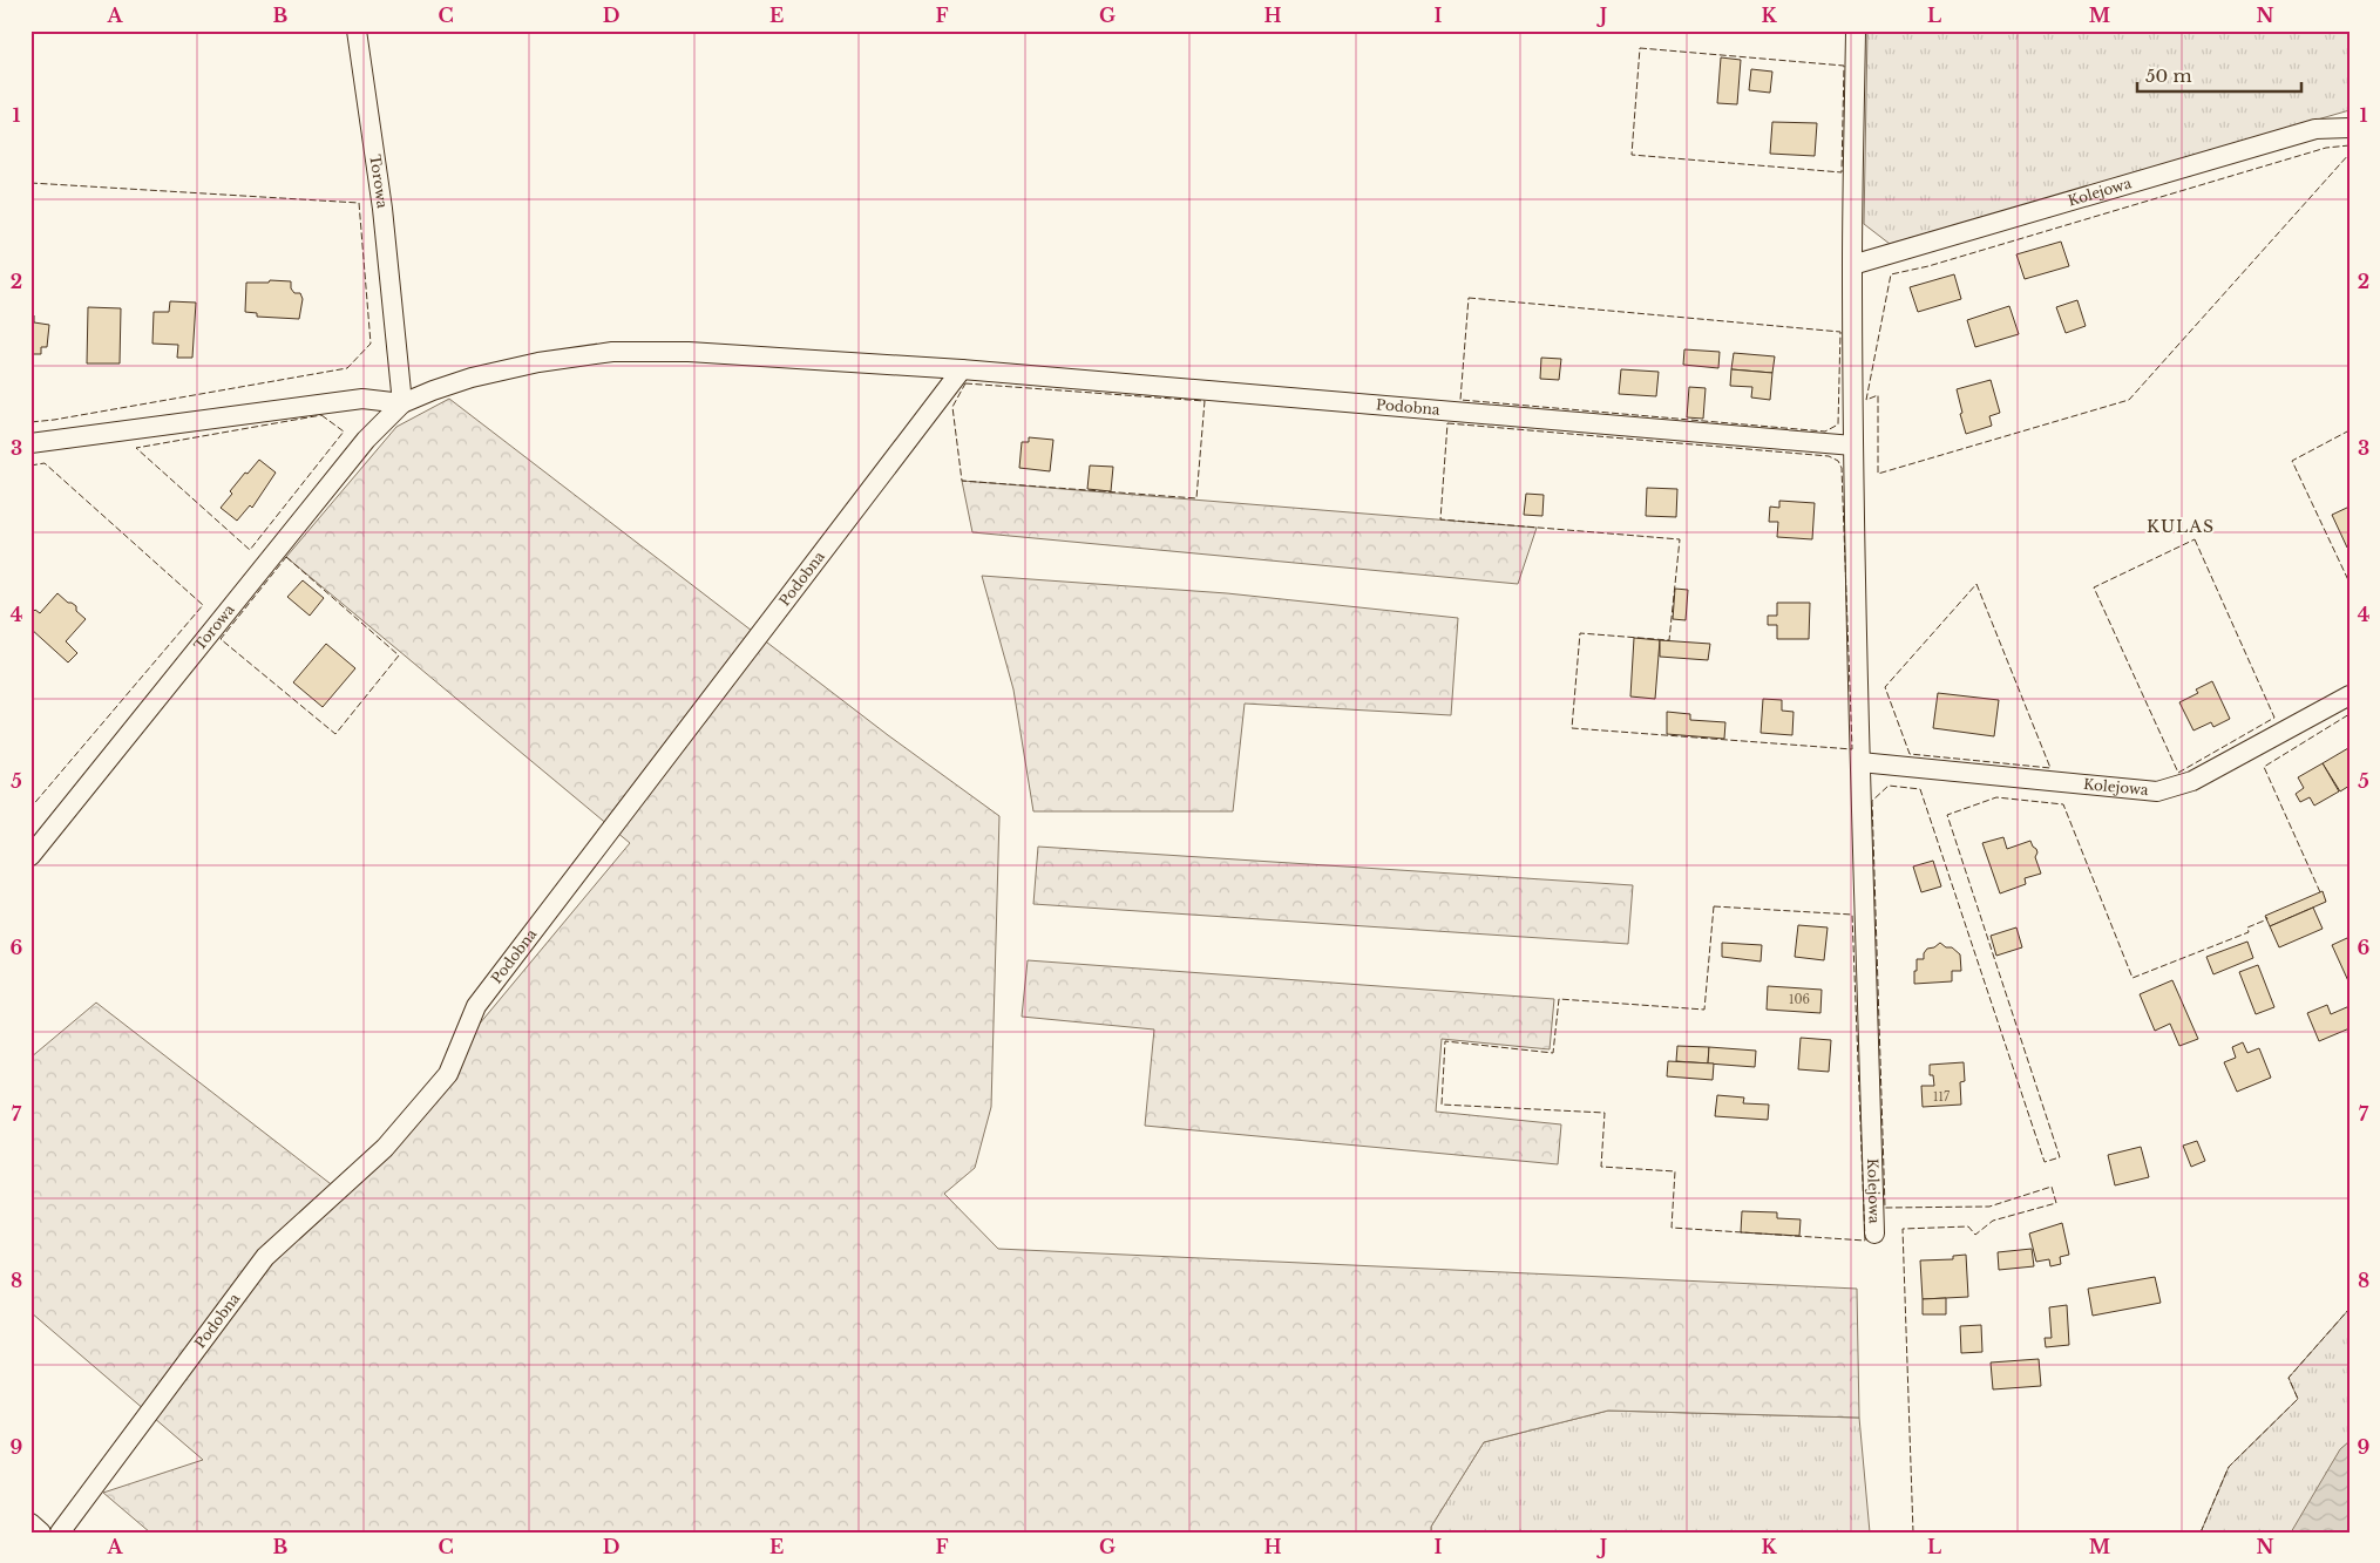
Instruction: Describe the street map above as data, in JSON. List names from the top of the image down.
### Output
{
  "streets": {
    "street": ["Torowa", "Kolejowa", "Podobna"]
  },
  "crossings": [
    ["Torowa", "Podobna"],
    ["Kolejowa", "Podobna"]
  ],
  "districts": ["KULAS"],
  "house_numbers": ["106", "117"],
  "scale_bar": "50 m",
  "grid": {
    "columns": [
      "A",
      "B",
      "C",
      "D",
      "E",
      "F",
      "G",
      "H",
      "I",
      "J",
      "K",
      "L",
      "M",
      "N"
    ],
    "rows": [
      "1",
      "2",
      "3",
      "4",
      "5",
      "6",
      "7",
      "8",
      "9"
    ]
  }
}
